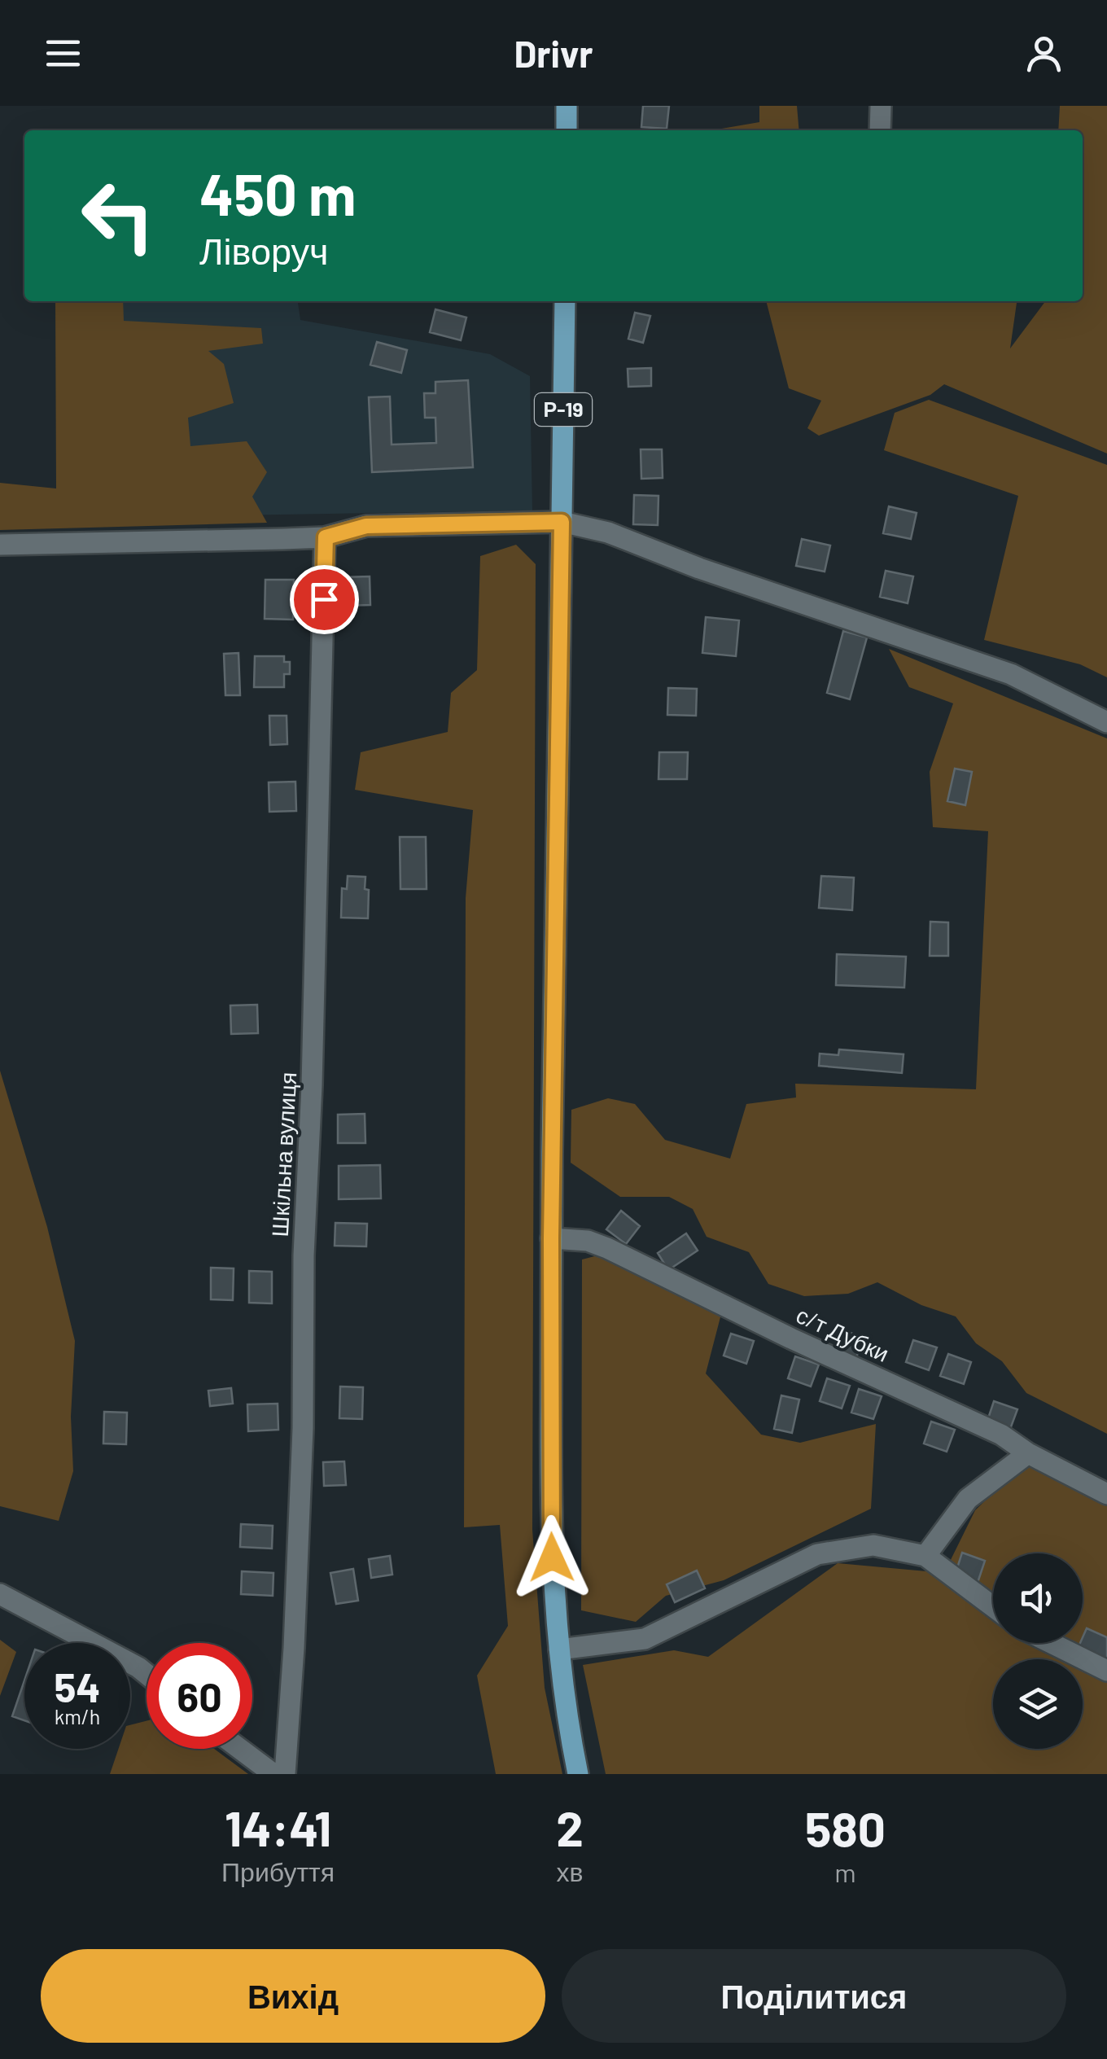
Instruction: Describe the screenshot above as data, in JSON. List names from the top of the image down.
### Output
{
  "streets": {
    "main road": ["Р-19"],
    "street": ["Шкільна вулиця", "с/т Дубки"]
  },
  "crossings": [
    ["Р-19", "с/т Дубки"]
  ],
  "page": {
    "header": "Drivr",
    "turn": ["450 m", "Ліворуч"],
    "speed": "54 km/h",
    "limit": "60",
    "eta": [
      "14:41",
      "Прибуття",
      "2",
      "хв",
      "580",
      "m"
    ],
    "buttons": ["Вихід", "Поділитися"]
  }
}
